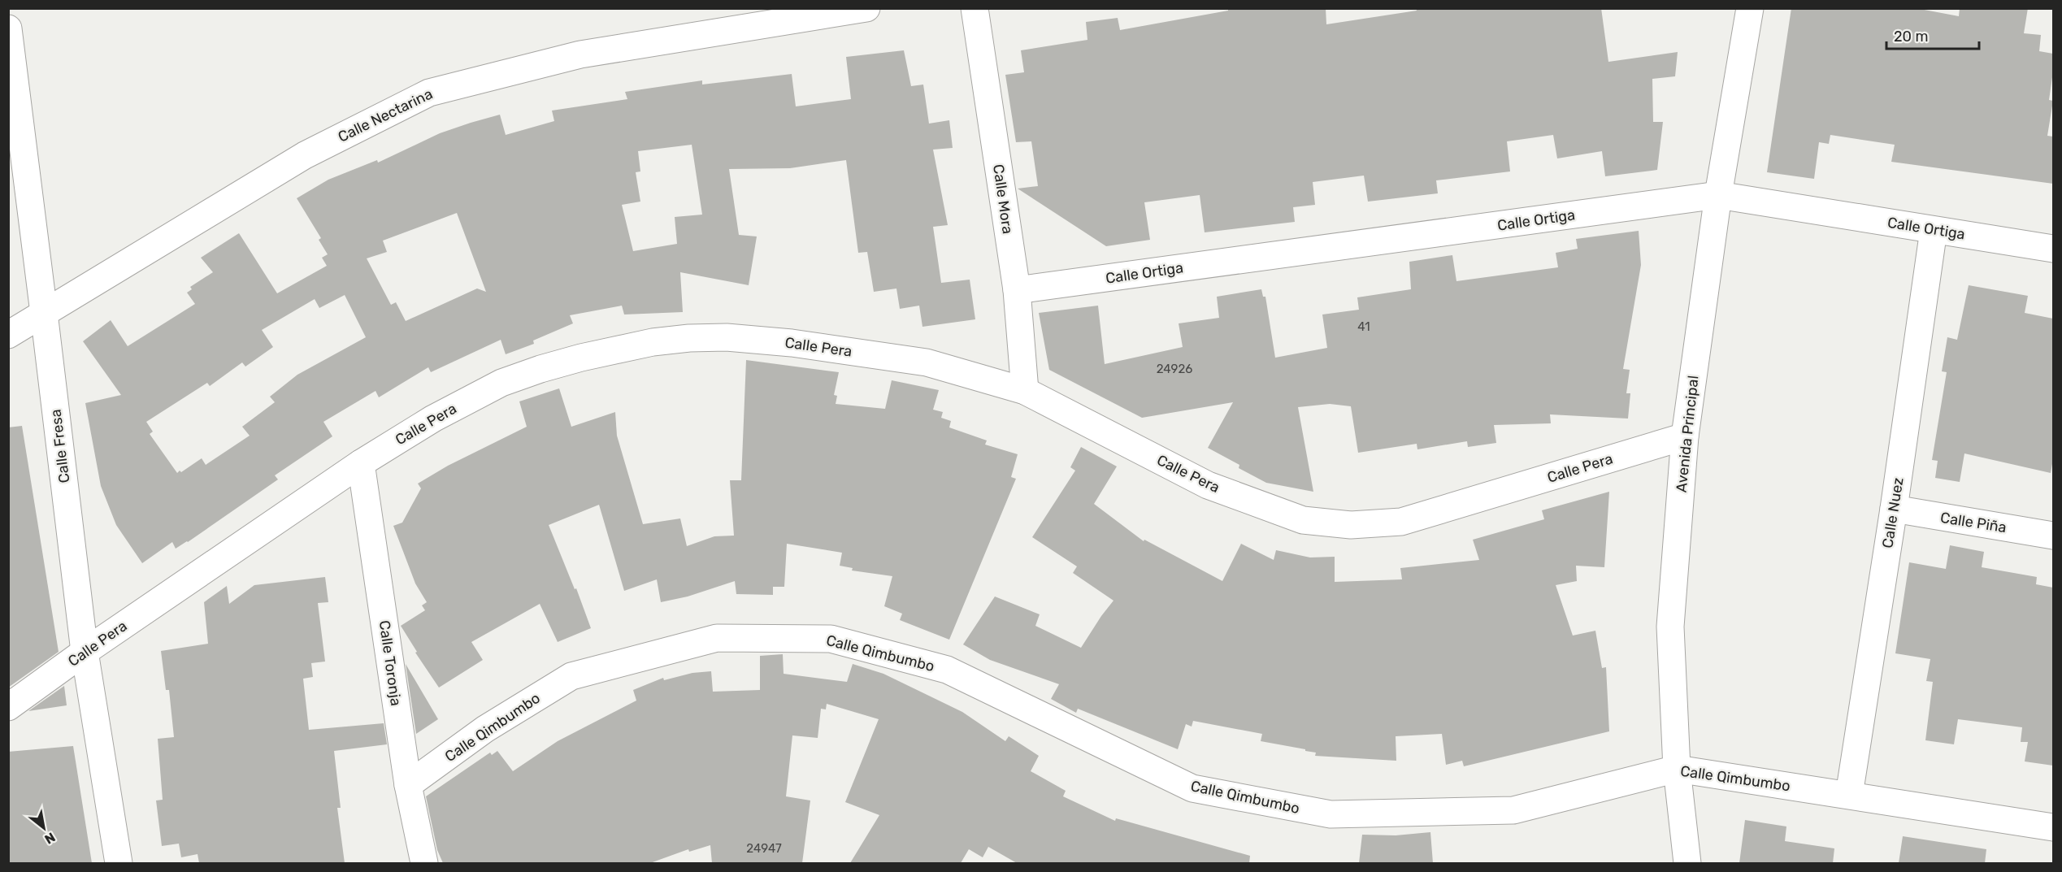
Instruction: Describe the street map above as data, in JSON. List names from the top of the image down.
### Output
{
  "streets": {
    "street": [
      "Calle Nectarina",
      "Calle Mora",
      "Calle Ortiga",
      "Calle Pera",
      "Avenida Principal",
      "Calle Fresa",
      "Calle Nuez",
      "Calle Piña",
      "Calle Qimbumbo",
      "Calle Toronja"
    ]
  },
  "crossings": [
    ["Calle Nectarina", "Calle Fresa"],
    ["Calle Mora", "Calle Ortiga"],
    ["Calle Mora", "Calle Pera"],
    ["Calle Ortiga", "Avenida Principal"],
    ["Calle Ortiga", "Calle Nuez"],
    ["Calle Pera", "Avenida Principal"],
    ["Calle Pera", "Calle Fresa"],
    ["Calle Pera", "Calle Toronja"],
    ["Avenida Principal", "Calle Qimbumbo"],
    ["Calle Nuez", "Calle Piña"],
    ["Calle Nuez", "Calle Qimbumbo"],
    ["Calle Qimbumbo", "Calle Toronja"]
  ],
  "house_numbers": ["41", "24926", "24947"],
  "scale_bar": "20 m",
  "north": "bottom right"
}
